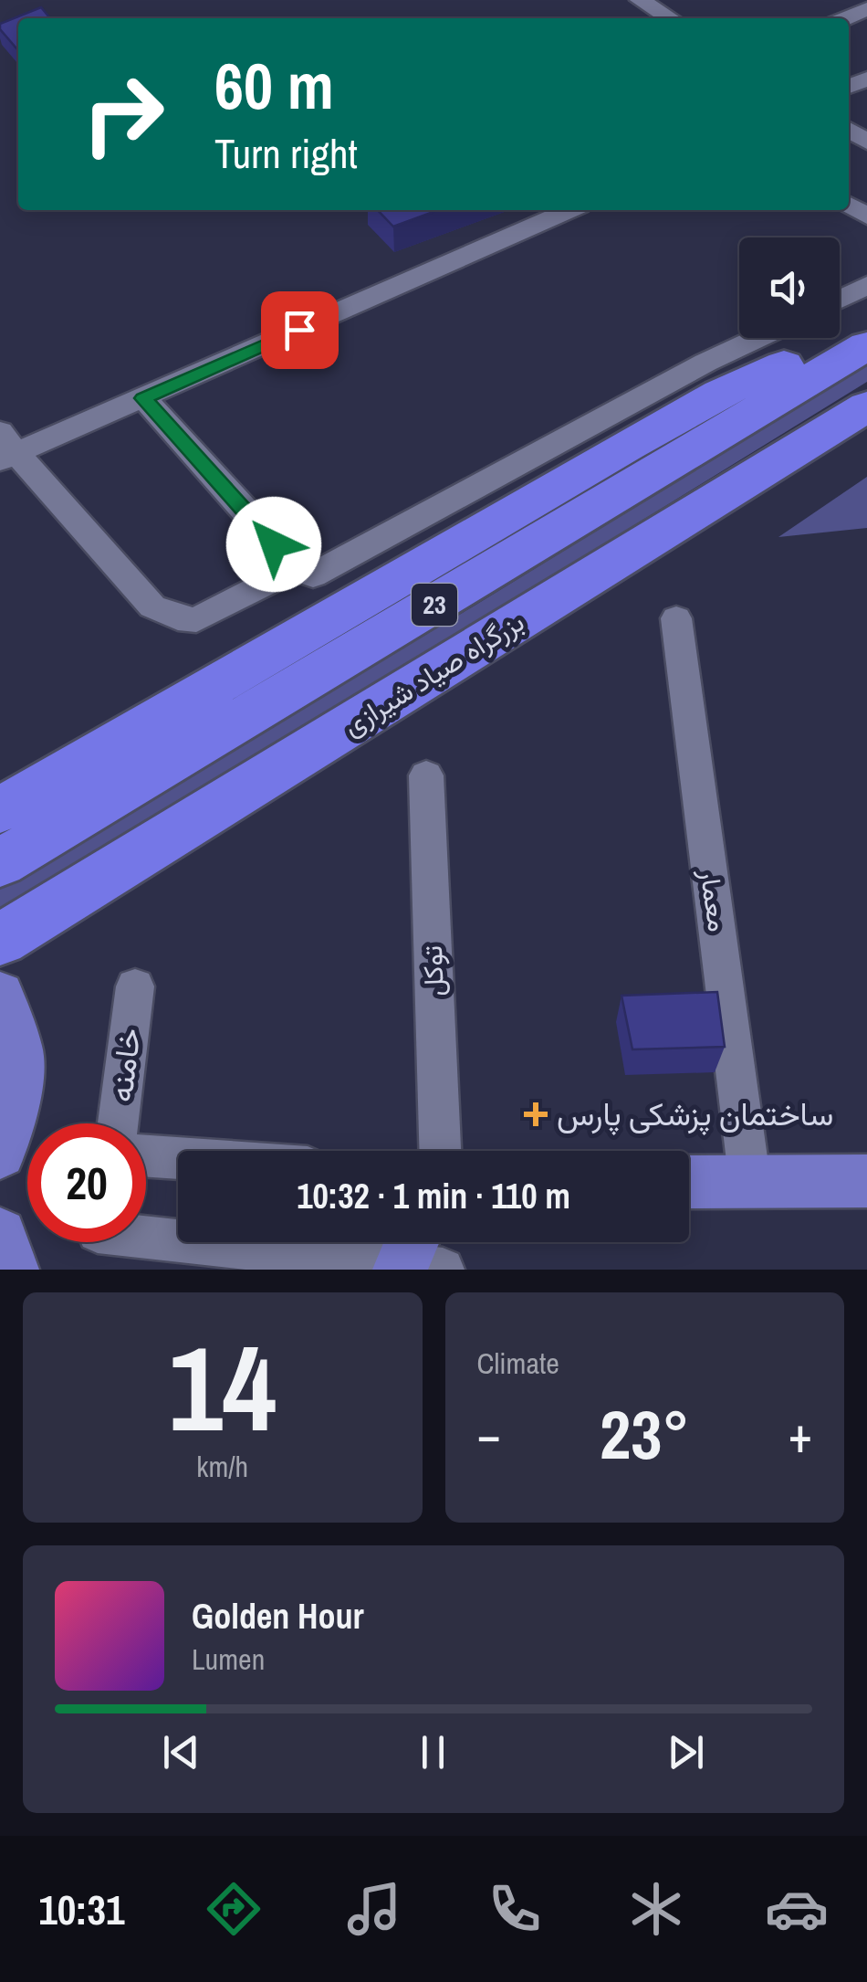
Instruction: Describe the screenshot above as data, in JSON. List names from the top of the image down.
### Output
{
  "streets": {
    "highway": ["23", "بزرگراه صیاد شیرازی"],
    "street": ["معمار", "توکل", "خامنه"]
  },
  "places": {
    "health": ["ساختمان پزشکی پارس"]
  },
  "page": {
    "turn": ["60 m", "Turn right"],
    "limit": "20",
    "trip": "10:32 · 1 min · 110 m",
    "tile": [
      ["14", "km/h"],
      "Climate"
    ],
    "heat": ["−", "23°", "+"],
    "song": ["Golden Hour", "Lumen"],
    "tabs": "10:31"
  }
}
